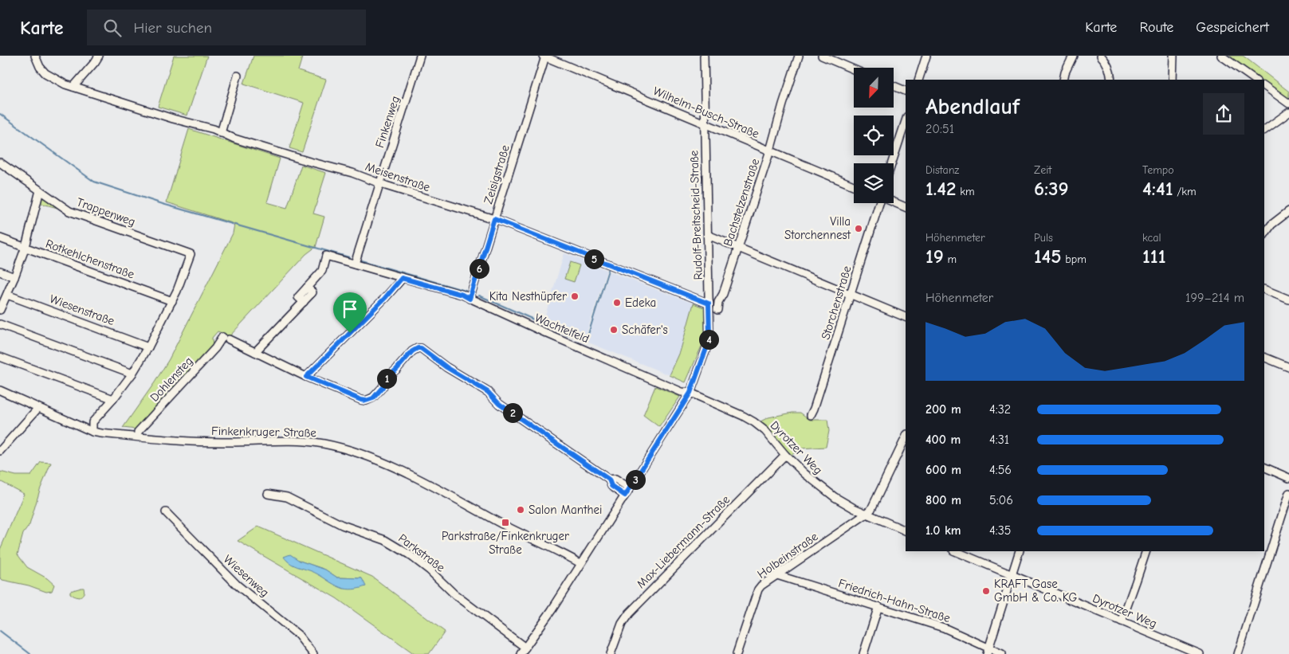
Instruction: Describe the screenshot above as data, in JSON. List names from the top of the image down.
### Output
{
  "streets": {
    "street": [
      "Wilhelm-Busch-Straße",
      "Finkenweg",
      "Zeisigstraße",
      "Meisenstraße",
      "Bachstelzenstraße",
      "Trappenweg",
      "Rudolf-Breitscheid-Straße",
      "Rotkehlchenstraße",
      "Storchenstraße",
      "Wiesenstraße",
      "Wachtelfeld",
      "Dohlensteg",
      "Finkenkruger Straße",
      "Dyrotzer Weg",
      "Max-Liebermann-Straße",
      "Parkstraße",
      "Holbeinstraße",
      "Wiesenweg",
      "Friedrich-Hahn-Straße"
    ]
  },
  "crossings": [
    ["Wilhelm-Busch-Straße", "Zeisigstraße"],
    ["Wilhelm-Busch-Straße", "Bachstelzenstraße"],
    ["Wilhelm-Busch-Straße", "Rudolf-Breitscheid-Straße"],
    ["Finkenweg", "Meisenstraße"],
    ["Finkenweg", "Wachtelfeld"],
    ["Zeisigstraße", "Meisenstraße"],
    ["Zeisigstraße", "Wachtelfeld"],
    ["Meisenstraße", "Rudolf-Breitscheid-Straße"],
    ["Trappenweg", "Rotkehlchenstraße"],
    ["Rudolf-Breitscheid-Straße", "Wachtelfeld"],
    ["Rudolf-Breitscheid-Straße", "Finkenkruger Straße"],
    ["Rudolf-Breitscheid-Straße", "Dyrotzer Weg"],
    ["Rudolf-Breitscheid-Straße", "Parkstraße"],
    ["Wachtelfeld", "Dohlensteg"],
    ["Wachtelfeld", "Dyrotzer Weg"],
    ["Dohlensteg", "Finkenkruger Straße"],
    ["Dyrotzer Weg", "Max-Liebermann-Straße"],
    ["Dyrotzer Weg", "Holbeinstraße"],
    ["Holbeinstraße", "Friedrich-Hahn-Straße"]
  ],
  "places": {
    "other": [
      "Villa Storchennest",
      "Kita Nesthüpfer",
      "Edeka",
      "Schäfer's",
      "Salon Manthei",
      "KRAFT Gase GmbH & Co. KG"
    ],
    "transit": ["Parkstraße/Finkenkruger Straße"]
  },
  "north": "bottom left",
  "page": {
    "header": "Karte",
    "search": "Hier suchen",
    "nav": ["Karte", "Route", "Gespeichert"],
    "heading": ["Abendlauf", "20:51"],
    "stats": [
      ["Distanz", "1.42 km"],
      ["Zeit", "6:39"],
      ["Tempo", "4:41 /km"],
      ["Höhenmeter", "19 m"],
      ["Puls", "145 bpm"],
      ["kcal", "111"]
    ],
    "pins": [
      "5",
      "6",
      "4",
      "1",
      "2",
      "3"
    ],
    "chart": ["Höhenmeter", "199–214 m"],
    "list": [
      {
        "name": "200 m",
        "note": "4:32"
      },
      {
        "name": "400 m",
        "note": "4:31"
      },
      {
        "name": "600 m",
        "note": "4:56"
      },
      {
        "name": "800 m",
        "note": "5:06"
      },
      {
        "name": "1.0 km",
        "note": "4:35"
      }
    ]
  }
}
